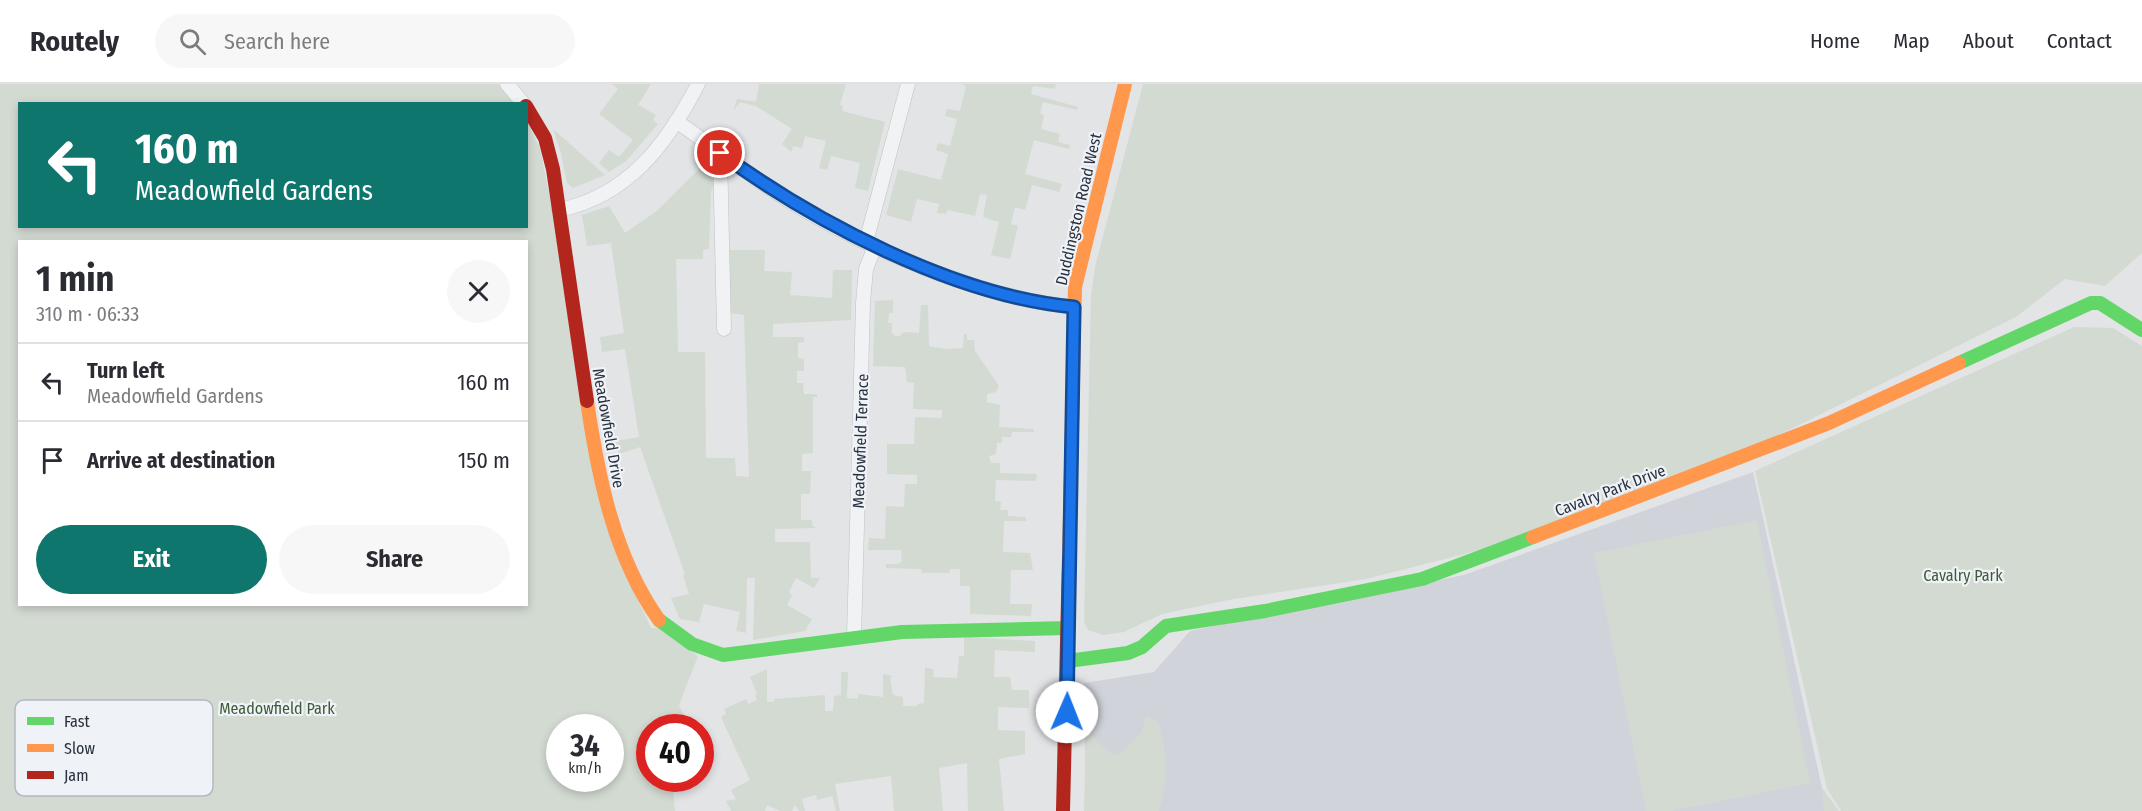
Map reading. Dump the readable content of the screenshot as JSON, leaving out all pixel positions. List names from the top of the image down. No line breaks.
{"streets":{"street":["Duddingston Road West","Meadowfield Drive","Meadowfield Terrace","Cavalry Park Drive"]},"crossings":[["Duddingston Road West","Meadowfield Drive"],["Duddingston Road West","Cavalry Park Drive"],["Meadowfield Drive","Meadowfield Terrace"]],"parks":["Cavalry Park","Meadowfield Park"],"legend":["Fast","Slow","Jam"],"page":{"header":"Routely","search":"Search here","nav":["Home","Map","About","Contact"],"turn":["160 m","Meadowfield Gardens"],"heading":["1 min","310 m · 06:33"],"list":[{"name":"Turn left","note":"Meadowfield Gardens","value":"160 m"},{"name":"Arrive at destination","value":"150 m"}],"buttons":["Exit","Share"],"speed":"34 km/h","limit":"40"}}
